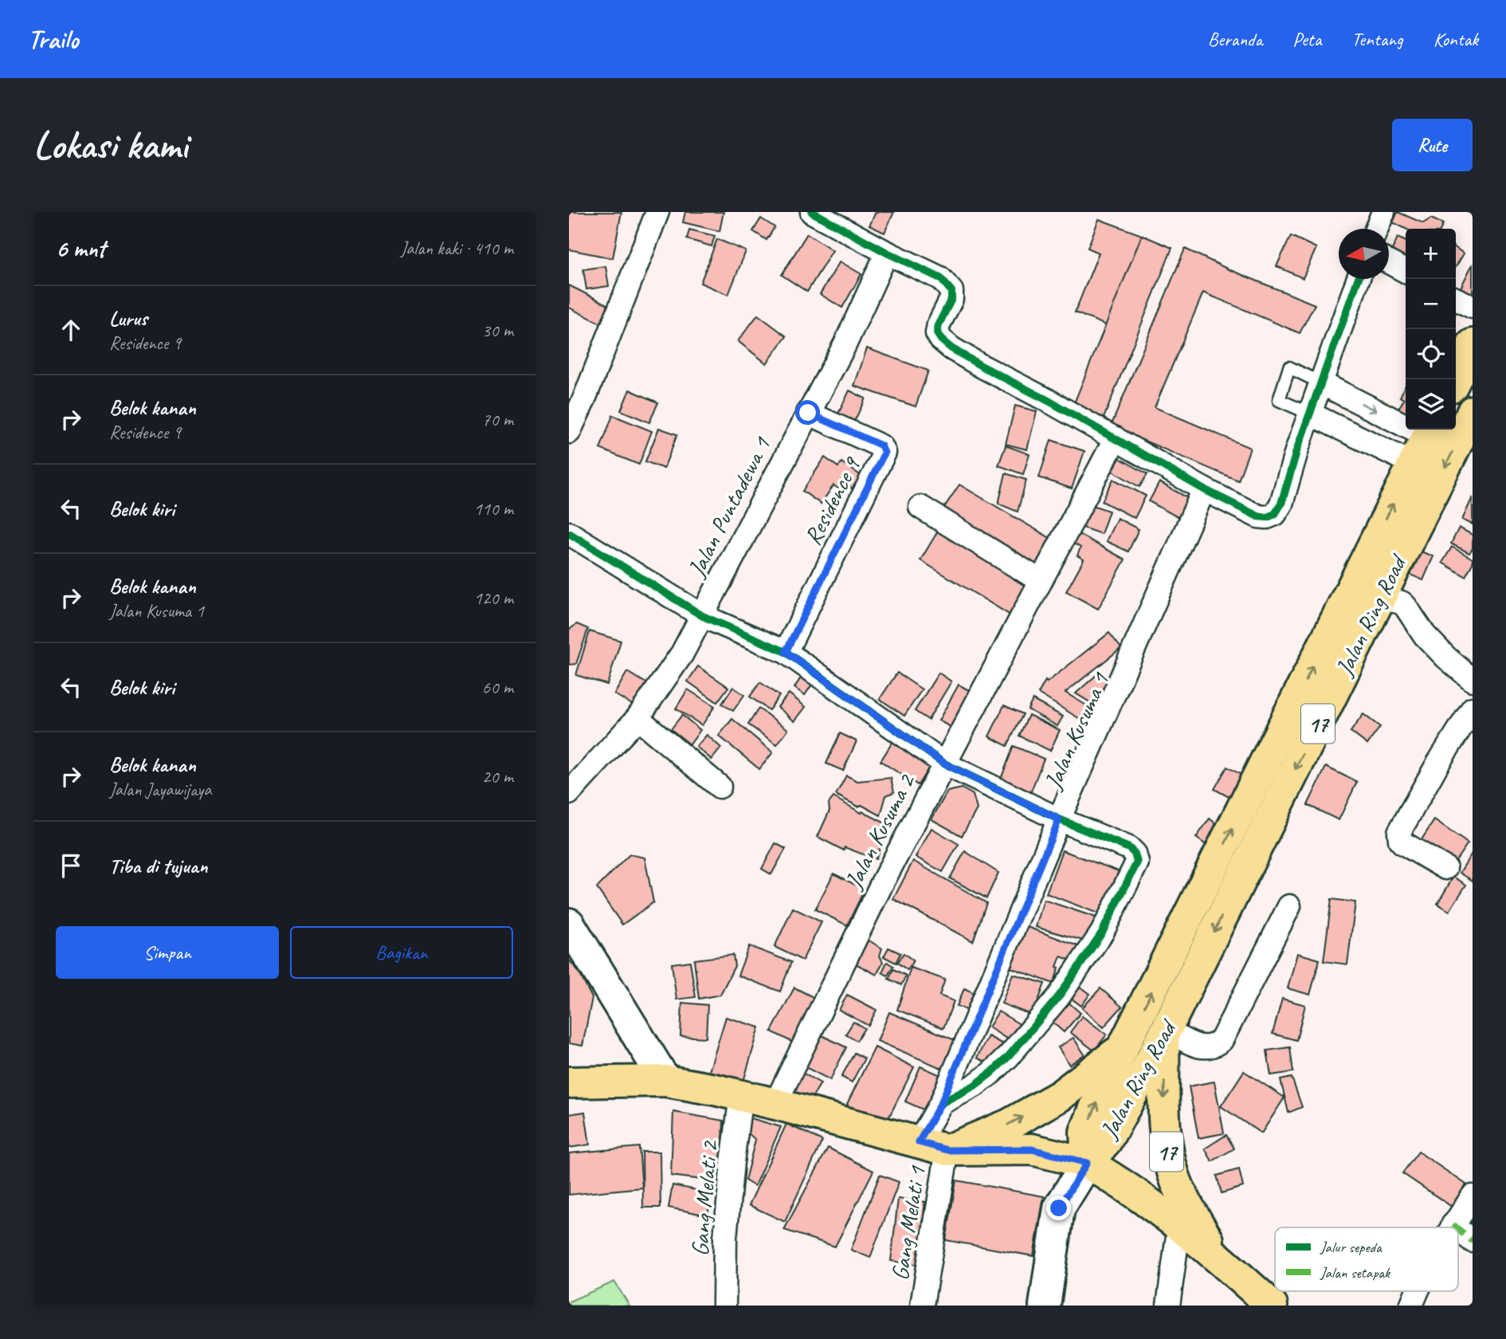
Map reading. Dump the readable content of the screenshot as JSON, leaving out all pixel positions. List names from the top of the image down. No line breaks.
{"streets":{"main road":["Jalan Ring Road","17"],"street":["Residence 9","Jalan Puntadewa 1","Jalan Kusuma 1","Jalan Kusuma 2","Gang Melati 2","Gang Melati 1"]},"crossings":[["Residence 9","Jalan Puntadewa 1"],["Jalan Ring Road","17"],["Jalan Kusuma 1","Gang Melati 1"]],"legend":["Jalur sepeda","Jalan setapak"],"north":"left","page":{"header":"Trailo","nav":["Beranda","Peta","Tentang","Kontak"],"buttons":["Rute",["Simpan","Bagikan"]],"title":"Lokasi kami","heading":["6 mnt","Jalan kaki · 410 m"],"map_buttons":["+","−"],"list":[["Lurus","Residence 9","30 m"],["Belok kanan","Residence 9","70 m"],["Belok kiri","110 m"],["Belok kanan","Jalan Kusuma 1","120 m"],["Belok kiri","60 m"],["Belok kanan","Jalan Jayawijaya","20 m"],"Tiba di tujuan"]}}
